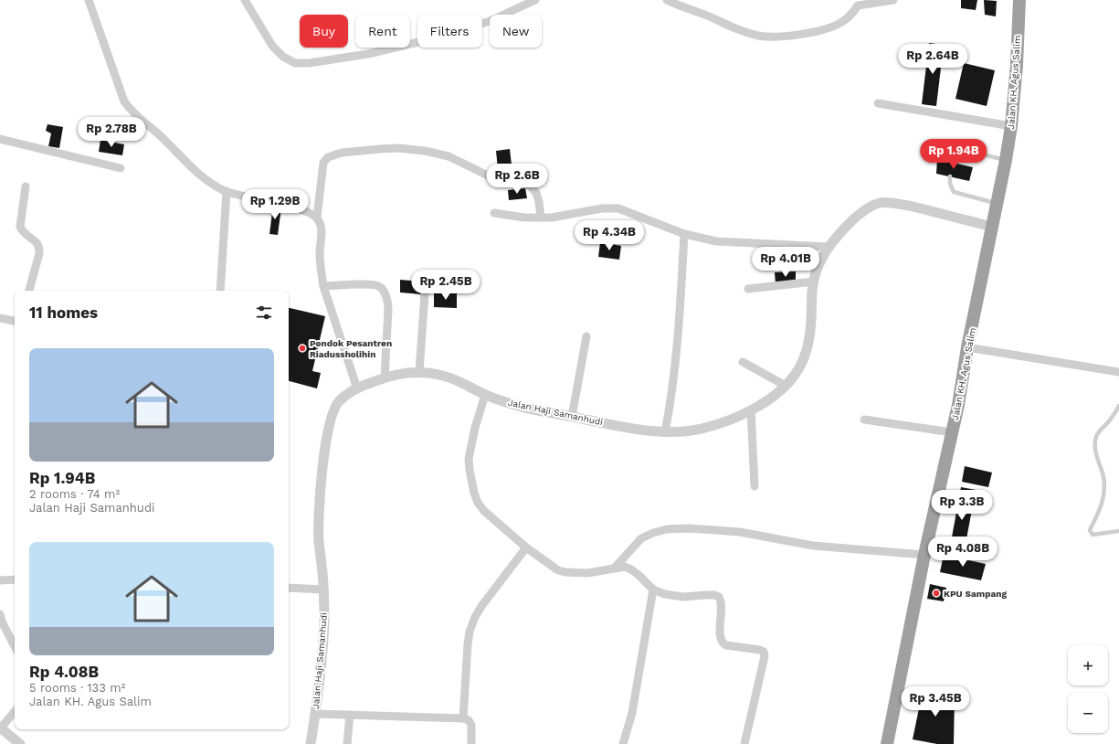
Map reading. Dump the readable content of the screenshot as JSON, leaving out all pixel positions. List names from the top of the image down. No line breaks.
{"streets":{"highway":["Jalan KH. Agus Salim"],"street":["Jalan Haji Samanhudi"]},"crossings":[["Jalan KH. Agus Salim","Jalan Haji Samanhudi"]],"places":["Pondok Pesantren Riadussholihin","KPU Sampang"],"page":{"chip":["Buy","Rent","Filters","New"],"price":["Rp 2.64B","Rp 2.78B","Rp 1.94B","Rp 2.6B","Rp 1.29B","Rp 4.34B","Rp 4.01B","Rp 2.45B","Rp 3.3B","Rp 4.08B","Rp 3.45B"],"heading":"11 homes","list":[{"name":"Rp 1.94B","note":"2 rooms · 74 m² · Jalan Haji Samanhudi"},{"name":"Rp 4.08B","note":"5 rooms · 133 m² · Jalan KH. Agus Salim"}],"map_buttons":["+","−"]}}
